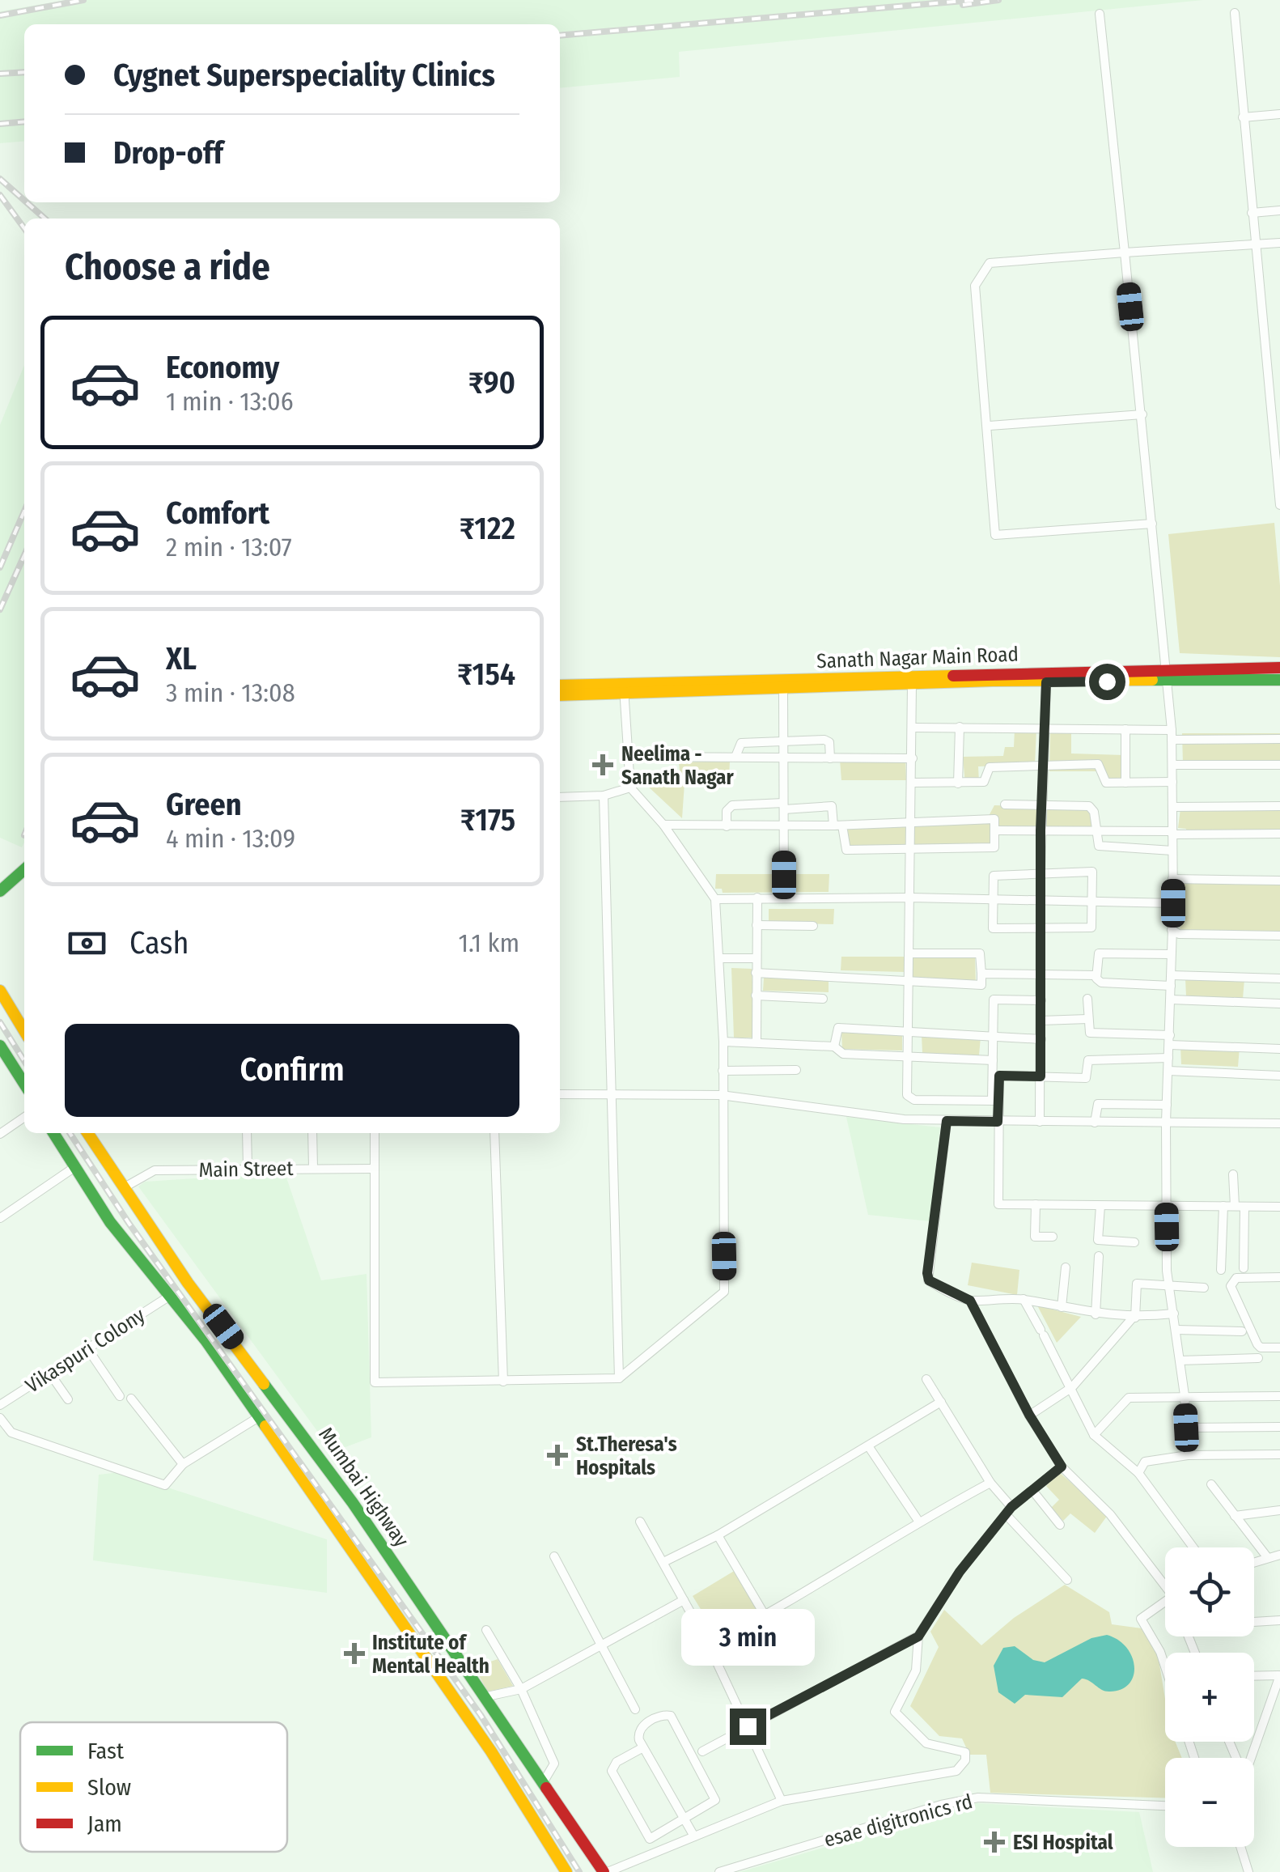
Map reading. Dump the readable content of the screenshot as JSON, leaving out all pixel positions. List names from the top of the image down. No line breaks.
{"streets":{"main road":["Sanath Nagar Main Road","Mumbai Highway"],"street":["Main Street","Vikaspuri Colony","esae digitronics rd"]},"crossings":[["Main Street","Mumbai Highway"]],"places":{"health":["Neelima - Sanath Nagar","St.Theresa's Hospitals","Institute of Mental Health","ESI Hospital"]},"legend":["Fast","Slow","Jam"],"page":{"banner":["Cygnet Superspeciality Clinics","Drop-off"],"heading":"Choose a ride","list":[{"name":"Economy","note":"1 min · 13:06","value":"₹90"},{"name":"Comfort","note":"2 min · 13:07","value":"₹122"},{"name":"XL","note":"3 min · 13:08","value":"₹154"},{"name":"Green","note":"4 min · 13:09","value":"₹175"}],"pay":["Cash","1.1 km"],"buttons":"Confirm","map_buttons":["+","−"],"bubble":"3 min"}}
